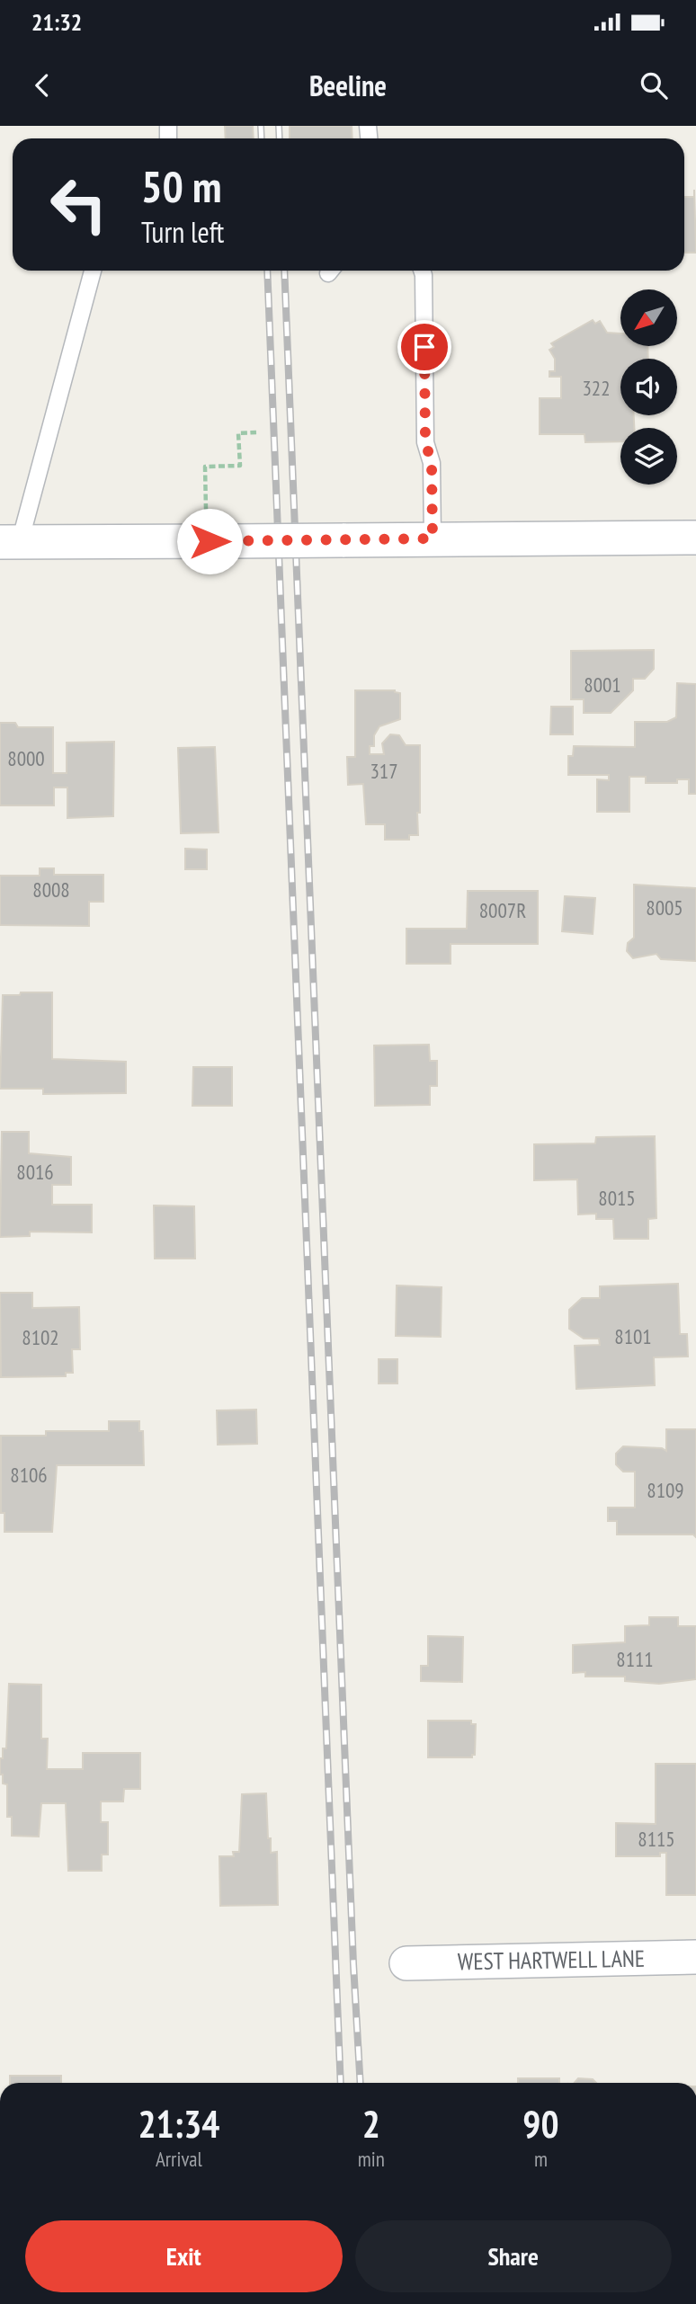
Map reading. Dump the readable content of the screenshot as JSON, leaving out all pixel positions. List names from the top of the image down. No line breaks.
{"streets":{"street":["WEST HARTWELL LANE"]},"house_numbers":["322","8001","8000","317","8008","8005","8007R","8016","8015","8101","8102","8106","8109","8111","8115"],"north":"bottom left","page":{"status":"21:32","header":"Beeline","turn":["50 m","Turn left"],"eta":["21:34","Arrival","2","min","90","m"],"buttons":["Exit","Share"]}}
